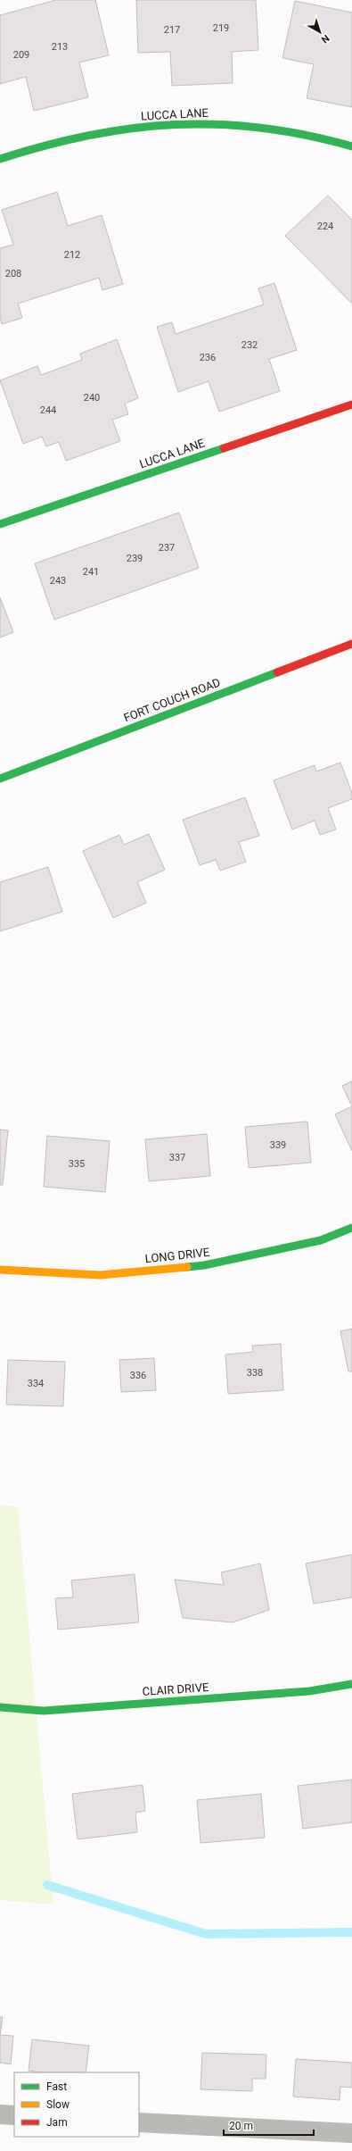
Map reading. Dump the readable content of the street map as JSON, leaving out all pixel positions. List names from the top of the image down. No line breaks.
{"streets":{"street":["LUCCA LANE","FORT COUCH ROAD","LONG DRIVE","CLAIR DRIVE"]},"house_numbers":["219","217","213","209","224","212","208","232","236","240","244","237","239","241","243","339","337","335","338","336","334"],"legend":["Fast","Slow","Jam"],"scale_bar":"20 m","north":"bottom right"}
